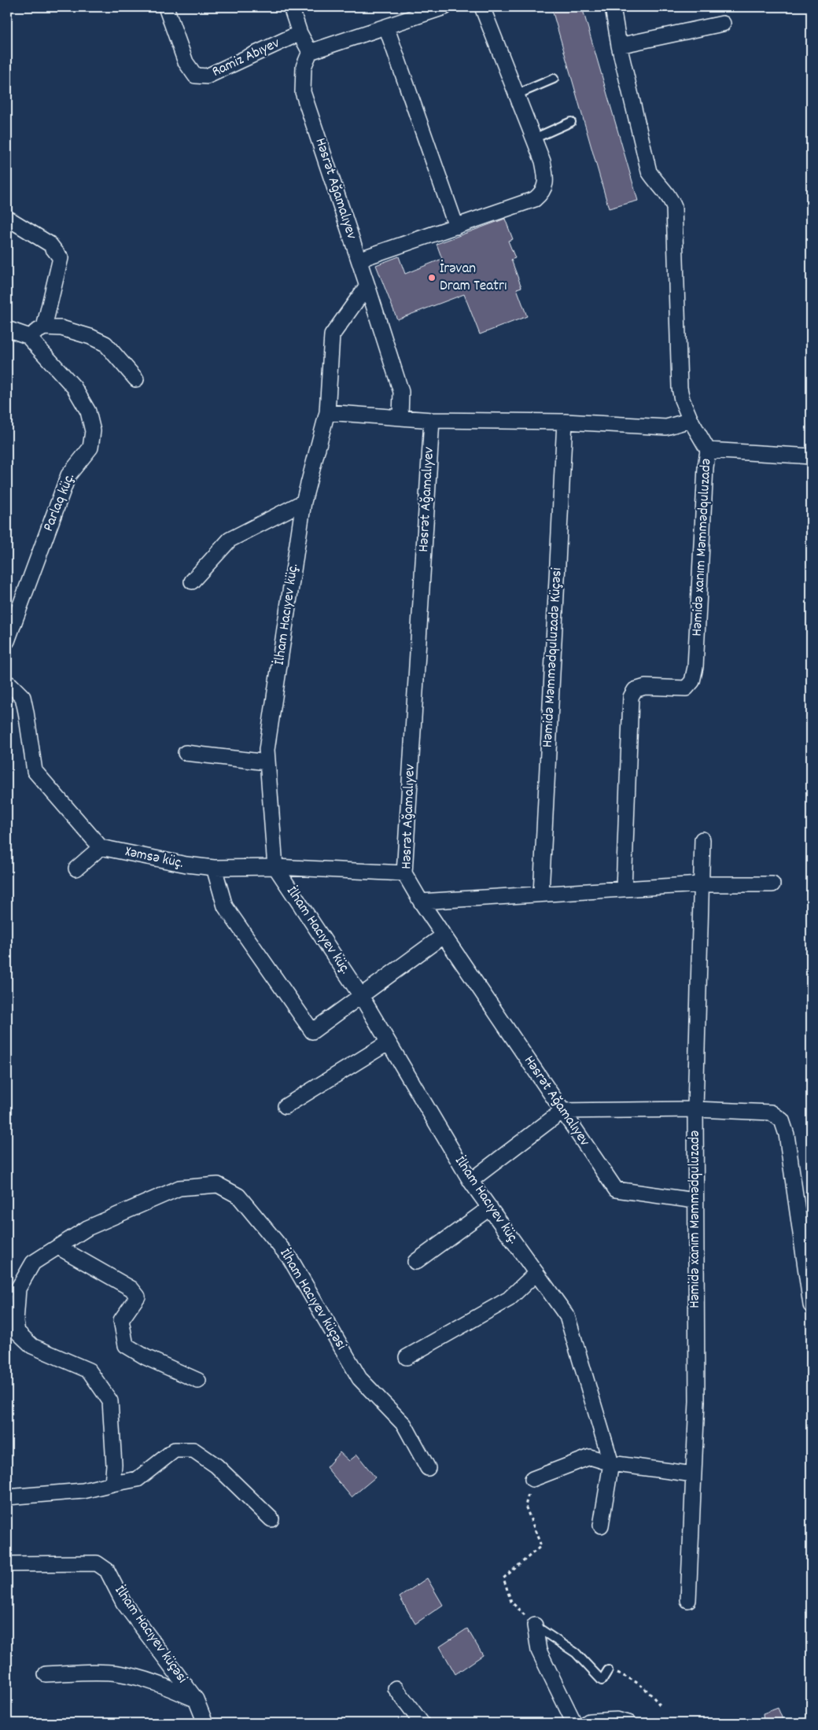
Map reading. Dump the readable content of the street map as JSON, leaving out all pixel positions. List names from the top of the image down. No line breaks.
{"streets":{"street":["Ramiz Abıyev","Həsrət Ağamalıyev","Parlaq küç.","Həmidə xanım Məmmədquluzadə","İlham Hacıyev küç.","Həmidə Məmmədquluzadə Küçəsi","Xəmsə küç.","İlham Hacıyev küçəsi"]},"crossings":[["Həsrət Ağamalıyev","Həmidə xanım Məmmədquluzadə"],["Həsrət Ağamalıyev","İlham Hacıyev küç."],["Həsrət Ağamalıyev","Xəmsə küç."],["İlham Hacıyev küç.","Xəmsə küç."]],"places":["İrəvan Dram Teatrı"]}
